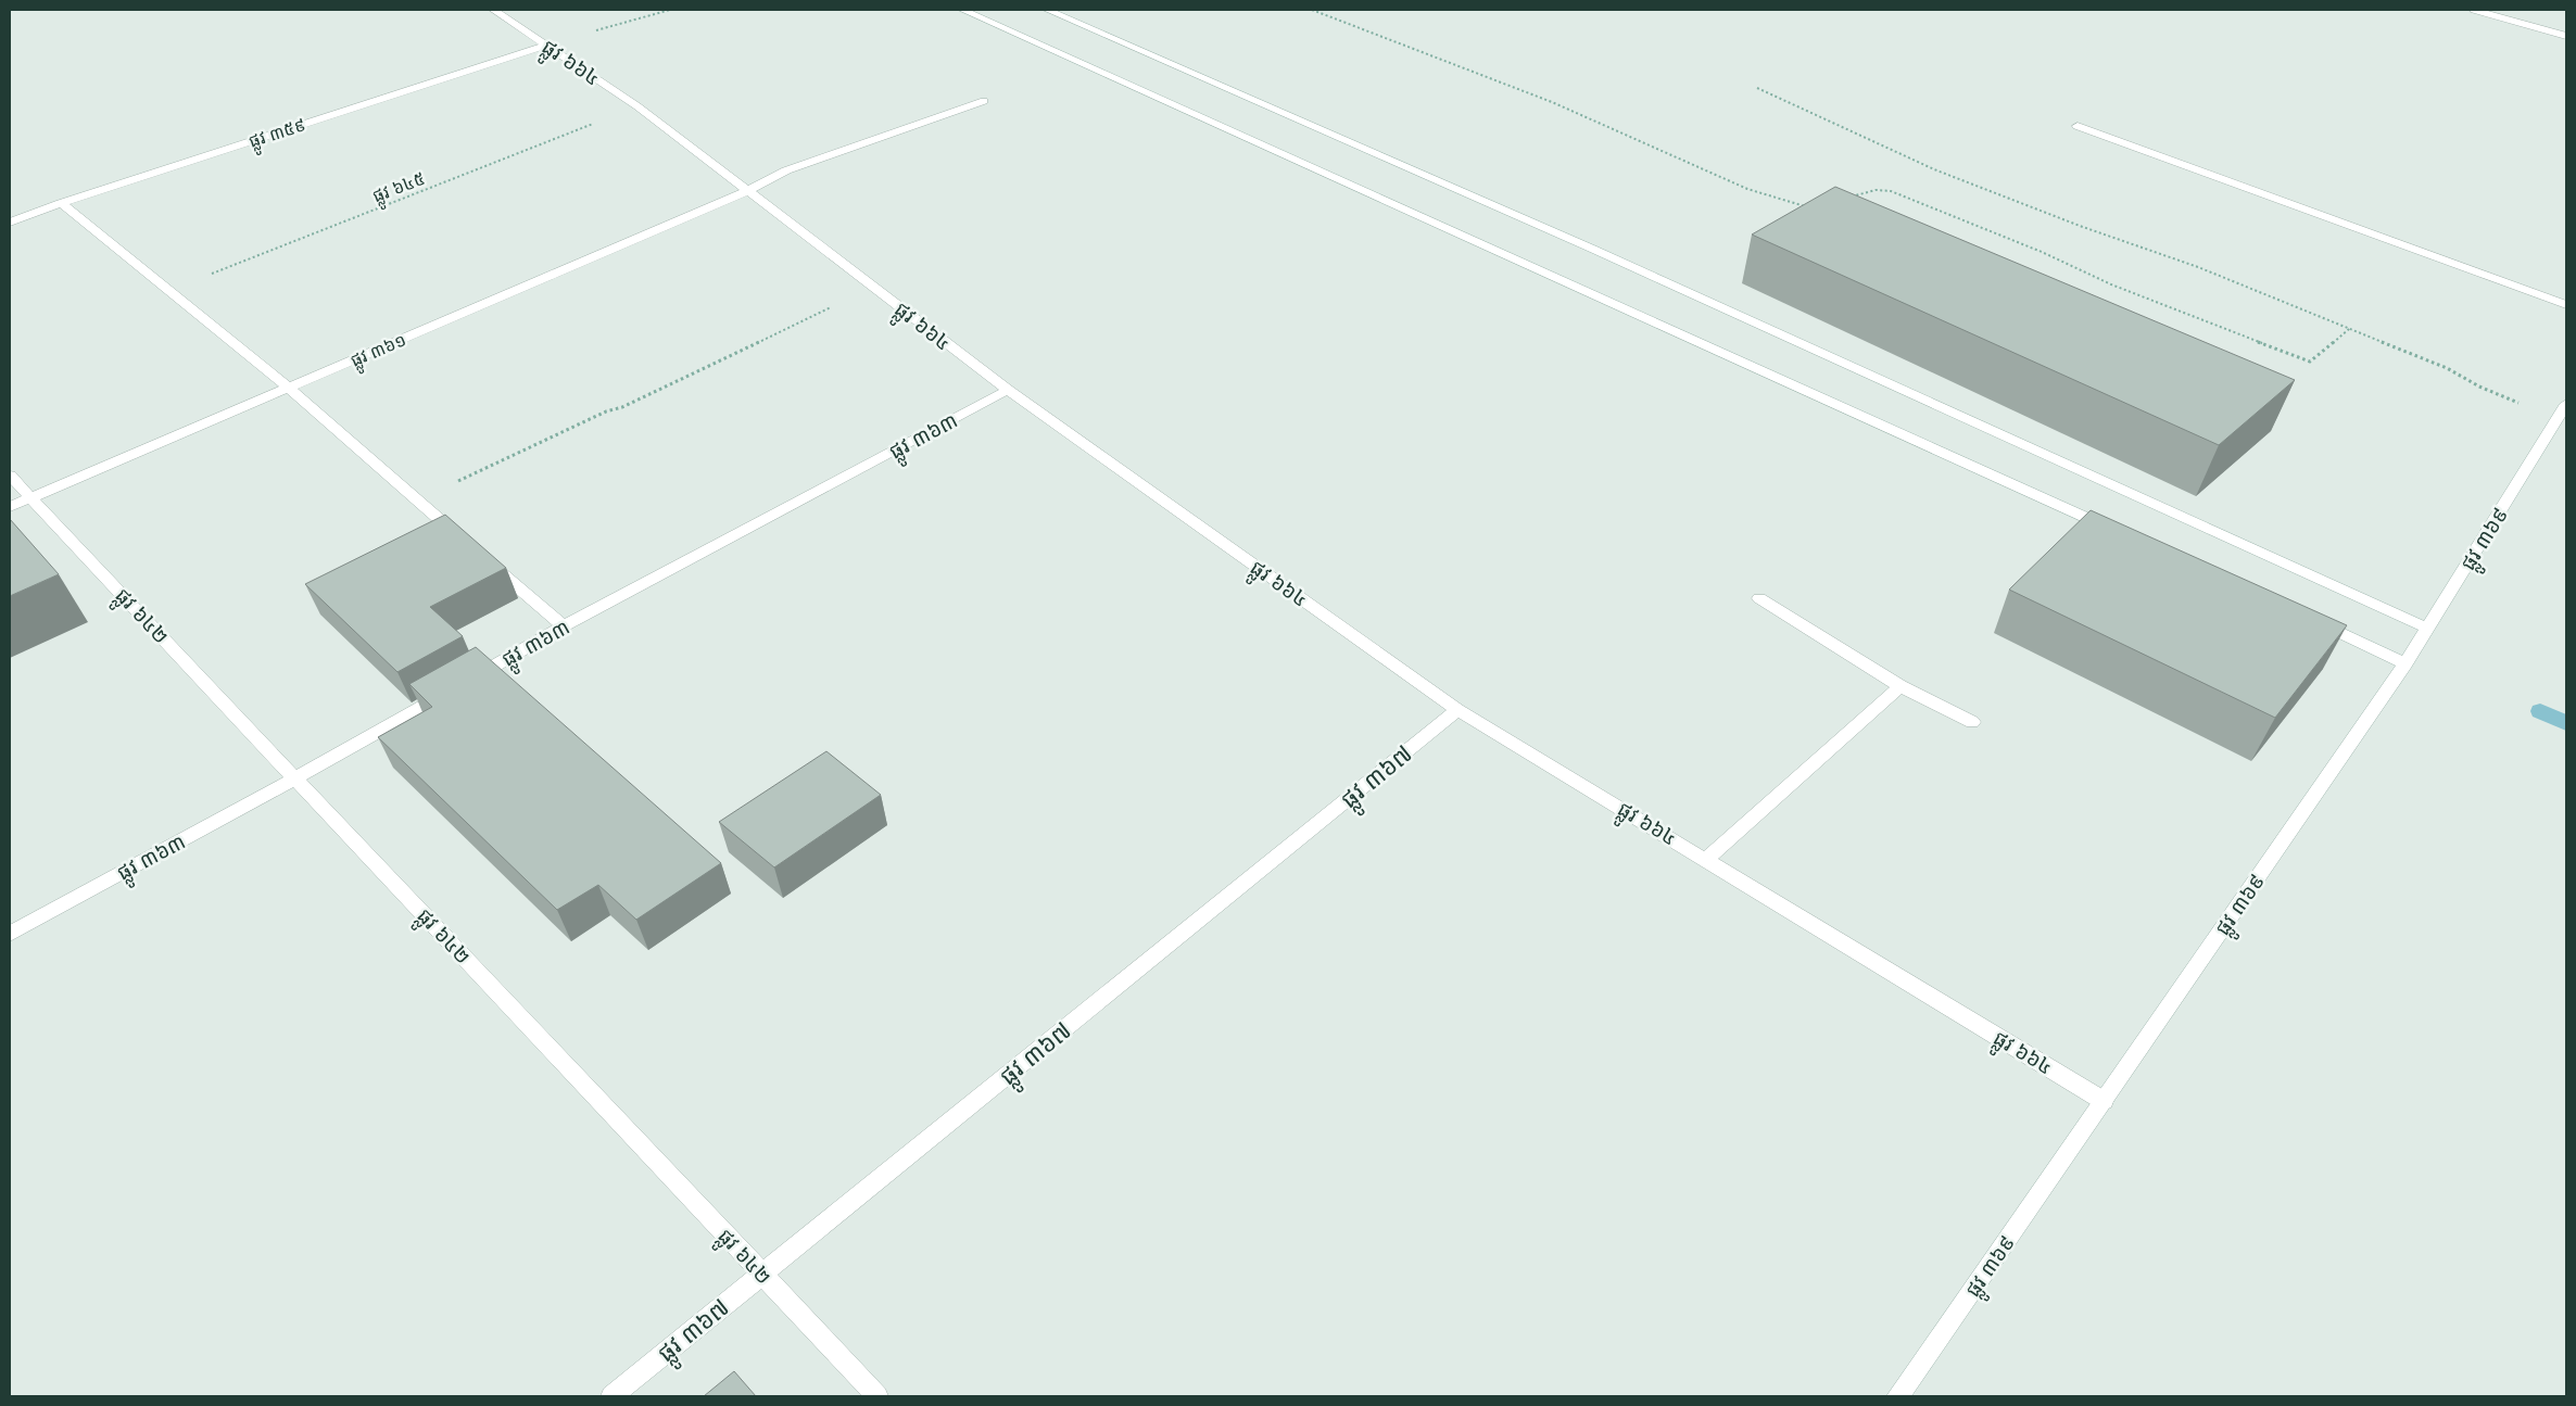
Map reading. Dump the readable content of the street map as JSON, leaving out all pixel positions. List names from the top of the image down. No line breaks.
{"streets":{"street":["ផ្លូវ ៦៦៤","ផ្លូវ ៣៥៩","ផ្លូវ ៣៦១","ផ្លូវ ៣៦៣","ផ្លូវ ៣៦៩","ផ្លូវ ៦៤២","ផ្លូវ ៣៦៧"],"path":["ផ្លូវ ៦៤៥"]},"crossings":[["ផ្លូវ ៦៦៤","ផ្លូវ ៣៥៩"],["ផ្លូវ ៦៦៤","ផ្លូវ ៦៤៥"],["ផ្លូវ ៦៦៤","ផ្លូវ ៣៦១"],["ផ្លូវ ៦៦៤","ផ្លូវ ៣៦៣"],["ផ្លូវ ៦៦៤","ផ្លូវ ៣៦៩"],["ផ្លូវ ៦៦៤","ផ្លូវ ៣៦៧"],["ផ្លូវ ៣៦១","ផ្លូវ ៦៤២"],["ផ្លូវ ៣៦៣","ផ្លូវ ៦៤២"],["ផ្លូវ ៦៤២","ផ្លូវ ៣៦៧"]]}
